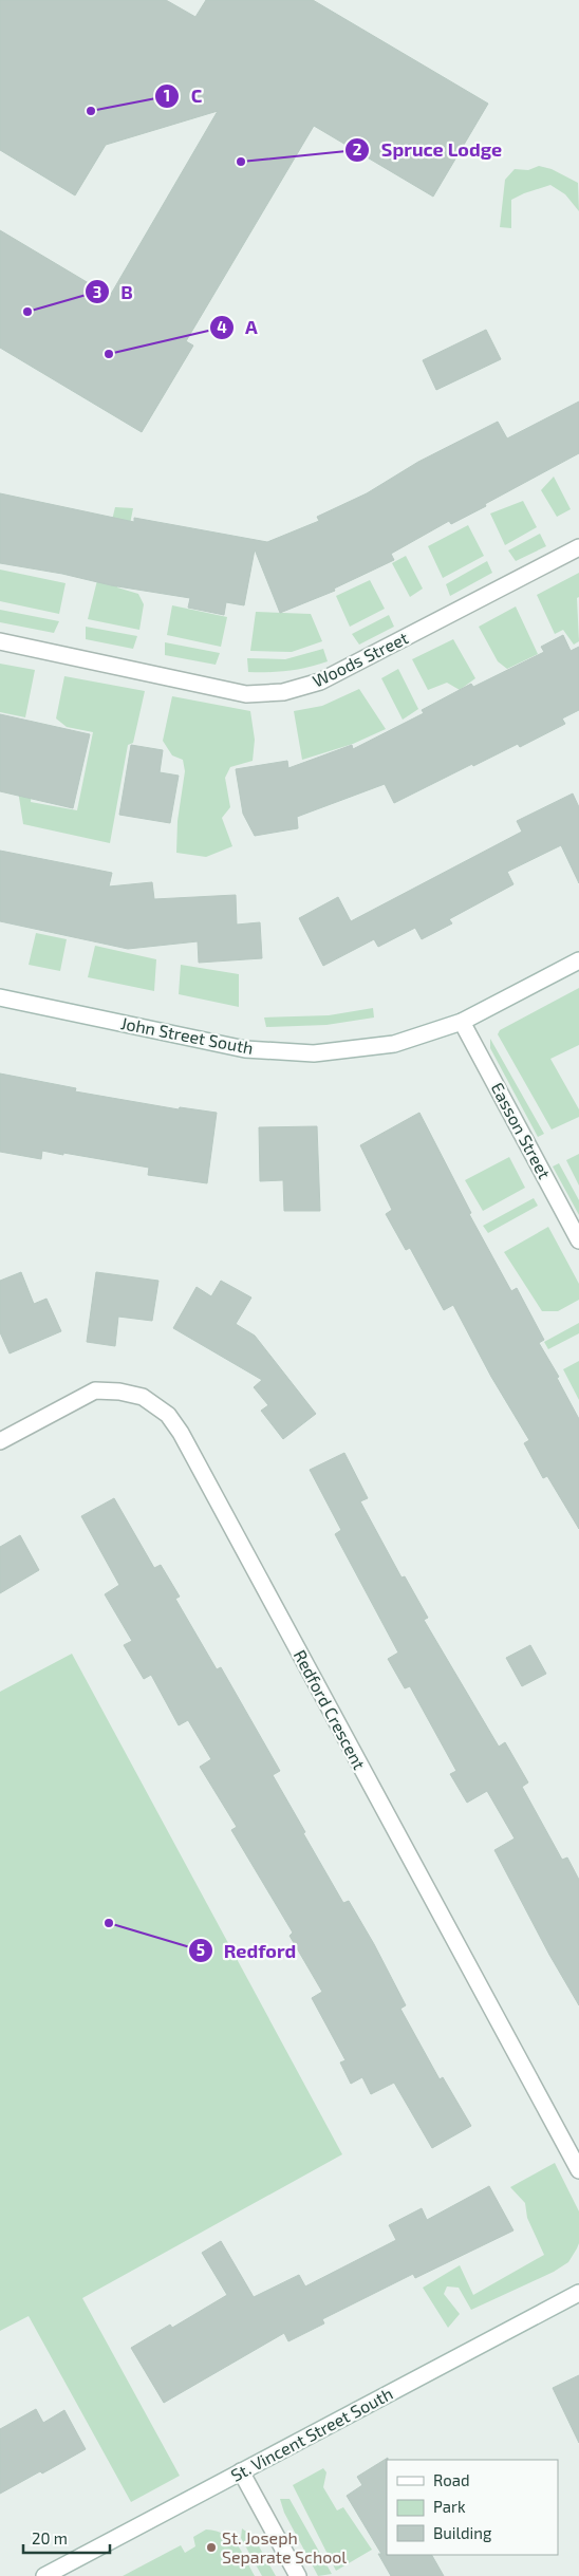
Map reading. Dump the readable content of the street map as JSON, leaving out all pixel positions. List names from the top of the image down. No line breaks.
{"streets":{"street":["Woods Street","John Street South","Easson Street","Redford Crescent","St. Vincent Street South"]},"crossings":[["John Street South","Easson Street"]],"places":["C","Spruce Lodge","B","A","Redford","St. Joseph Separate School"],"legend":["Road","Park","Building"],"scale_bar":"20 m"}
